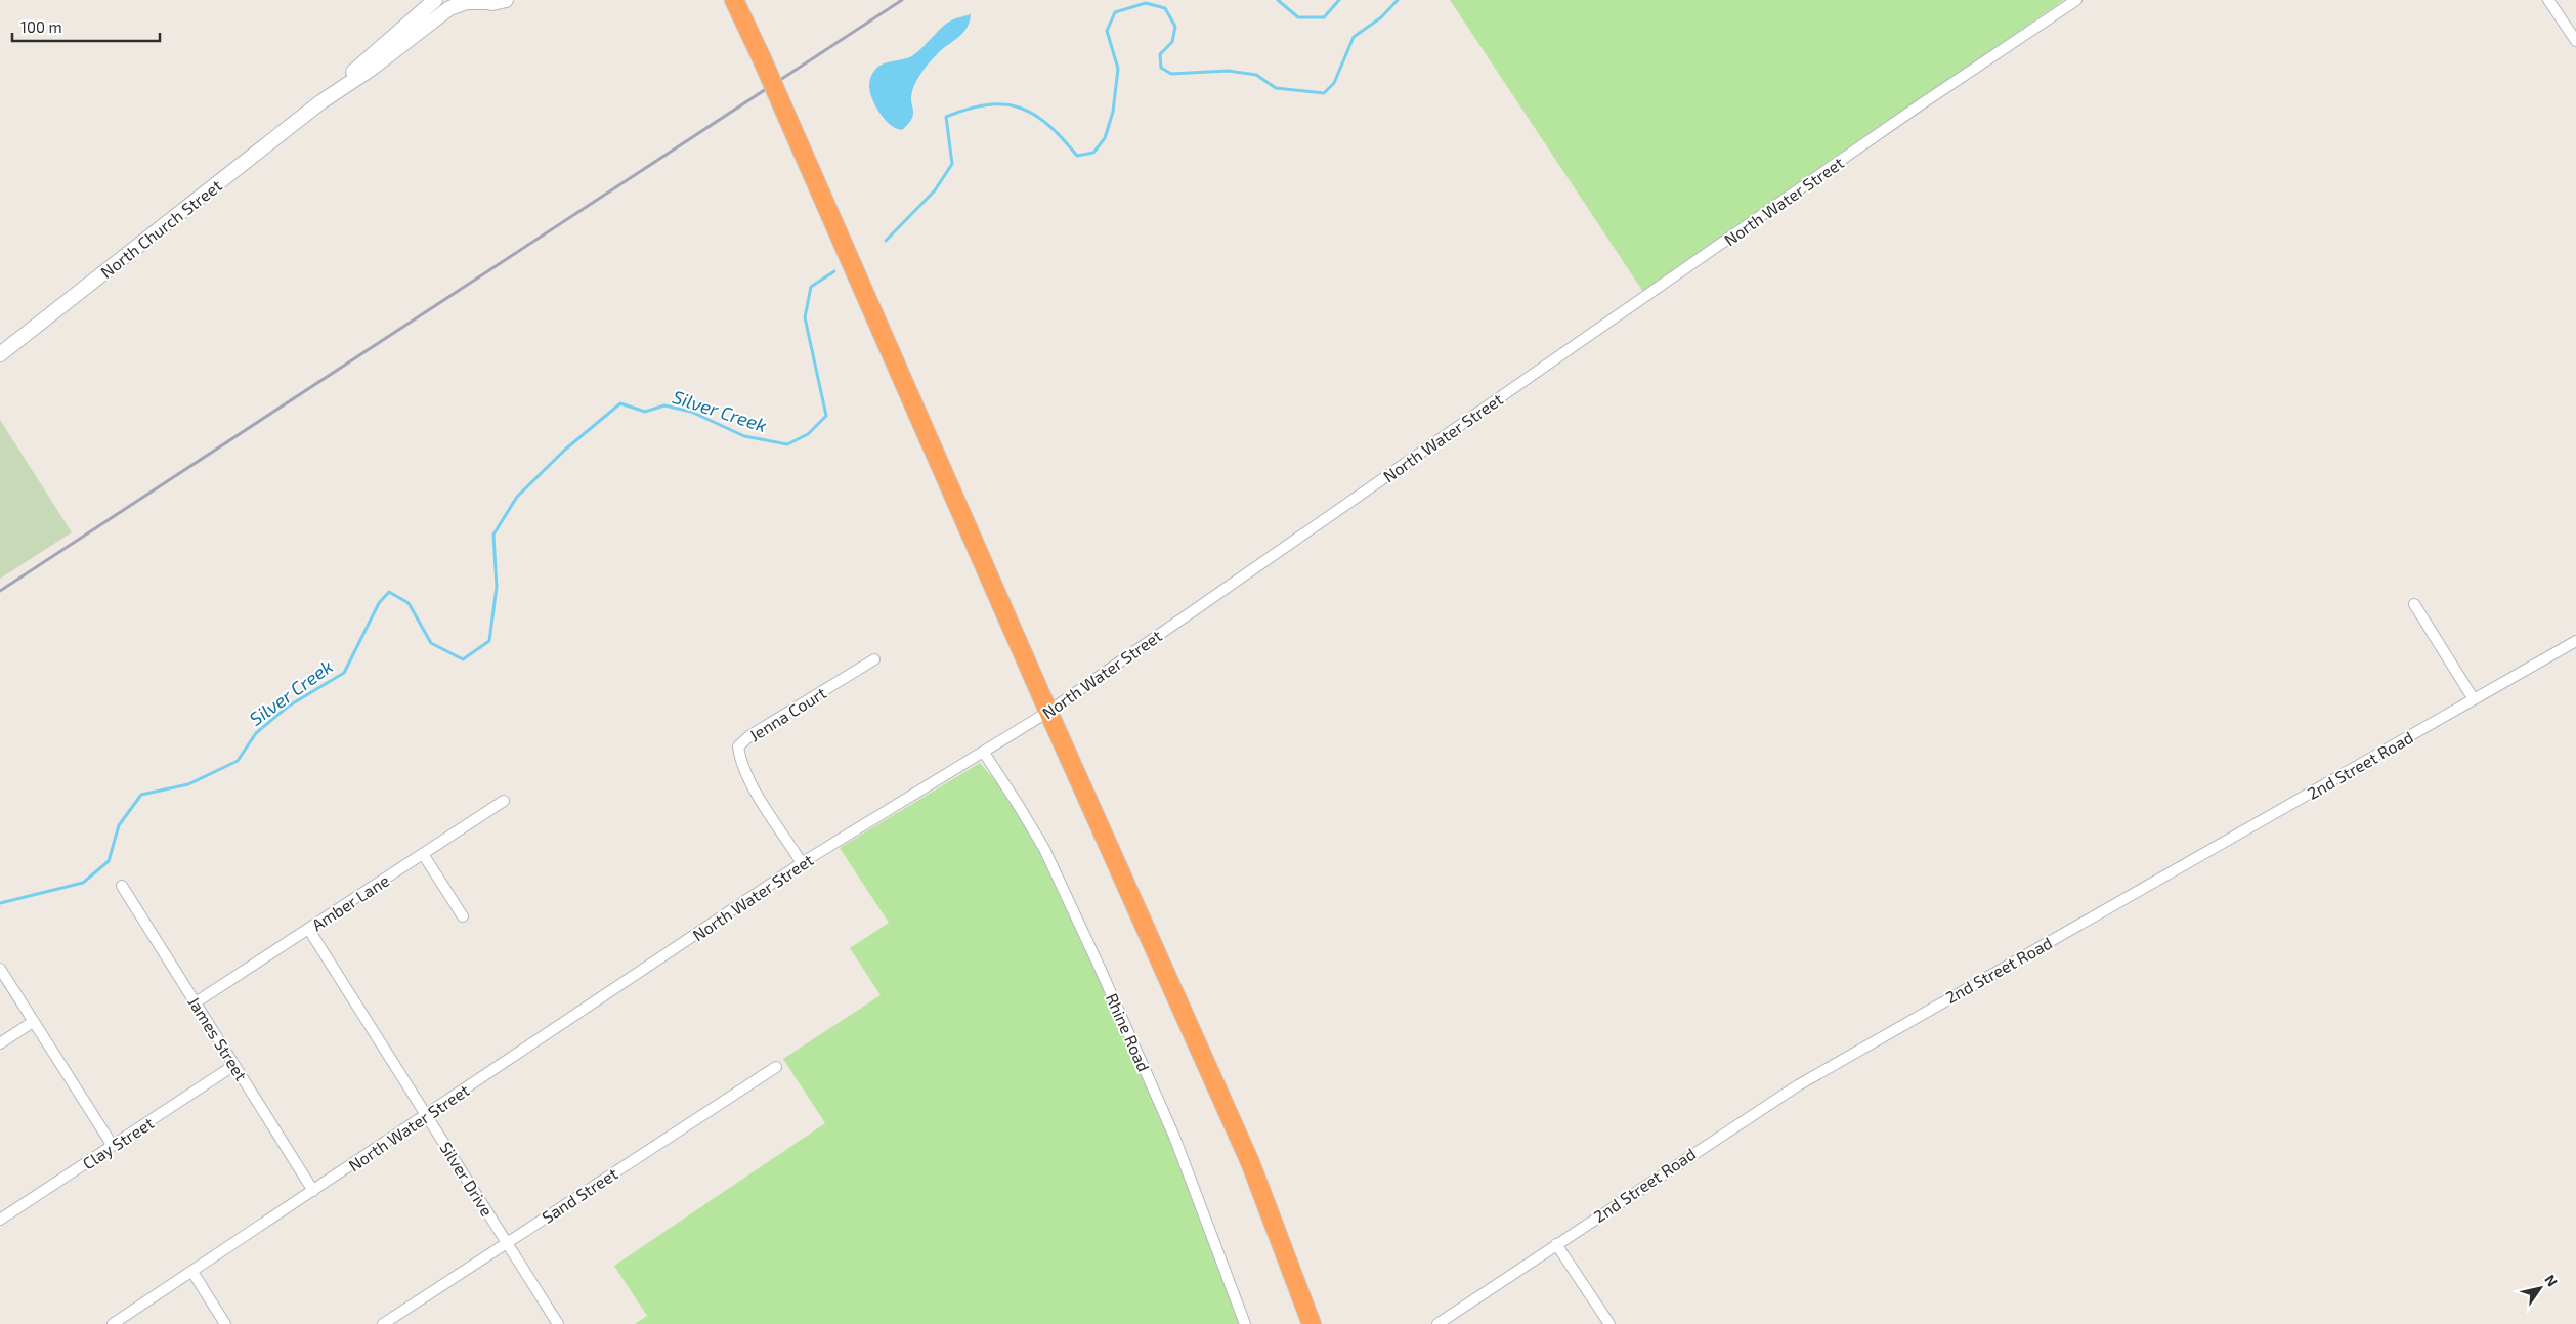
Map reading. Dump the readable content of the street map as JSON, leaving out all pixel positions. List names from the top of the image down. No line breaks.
{"streets":{"main road":["North Church Street"],"street":["North Water Street","Jenna Court","2nd Street Road","Amber Lane","Rhine Road","James Street","Clay Street","Silver Drive","Sand Street"]},"crossings":[["North Water Street","Jenna Court"],["North Water Street","Rhine Road"],["North Water Street","James Street"],["North Water Street","Silver Drive"],["Amber Lane","James Street"],["Amber Lane","Silver Drive"],["James Street","Clay Street"],["Silver Drive","Sand Street"]],"water":["Silver Creek"],"scale_bar":"100 m","north":"top right"}
